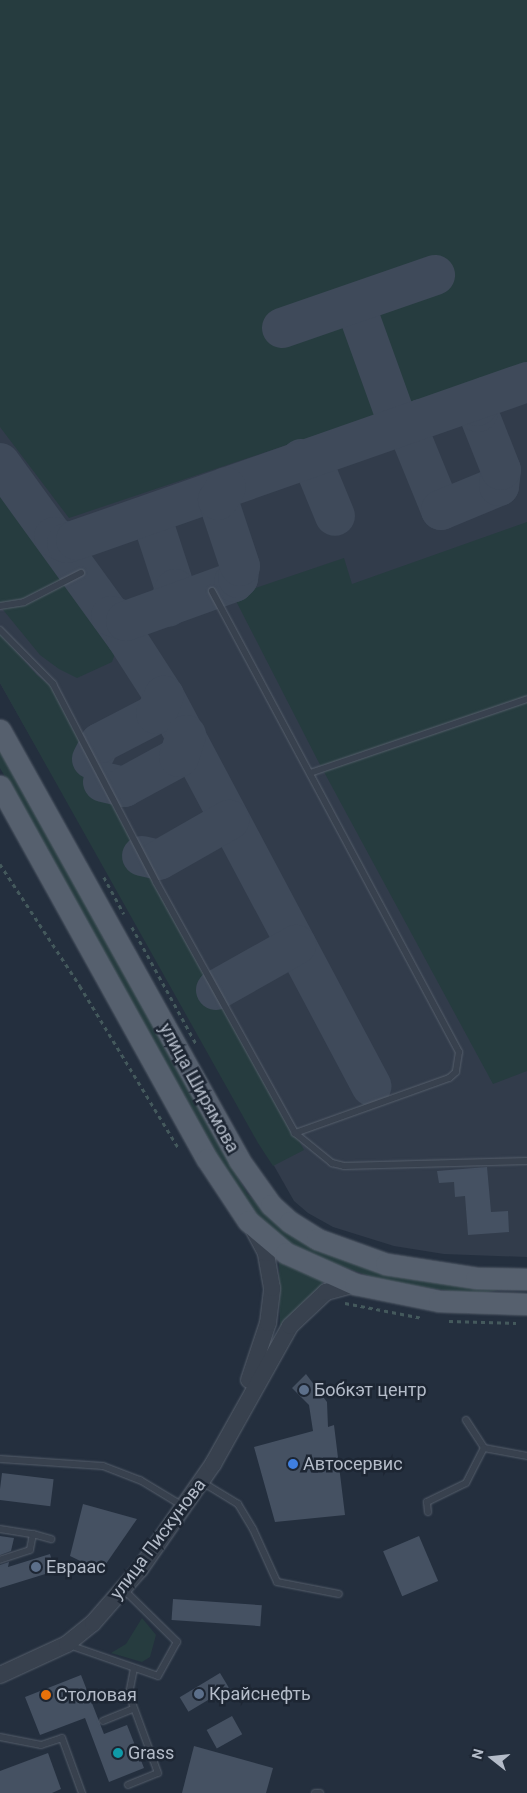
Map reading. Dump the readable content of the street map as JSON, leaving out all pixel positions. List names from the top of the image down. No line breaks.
{"streets":{"main road":["улица Ширямова"],"street":["улица Пискунова"]},"crossings":[["улица Ширямова","улица Пискунова"]],"places":["Бобкэт центр","Автосервис","Евраас","Крайснефть","Столовая","Grass"],"north":"left"}
